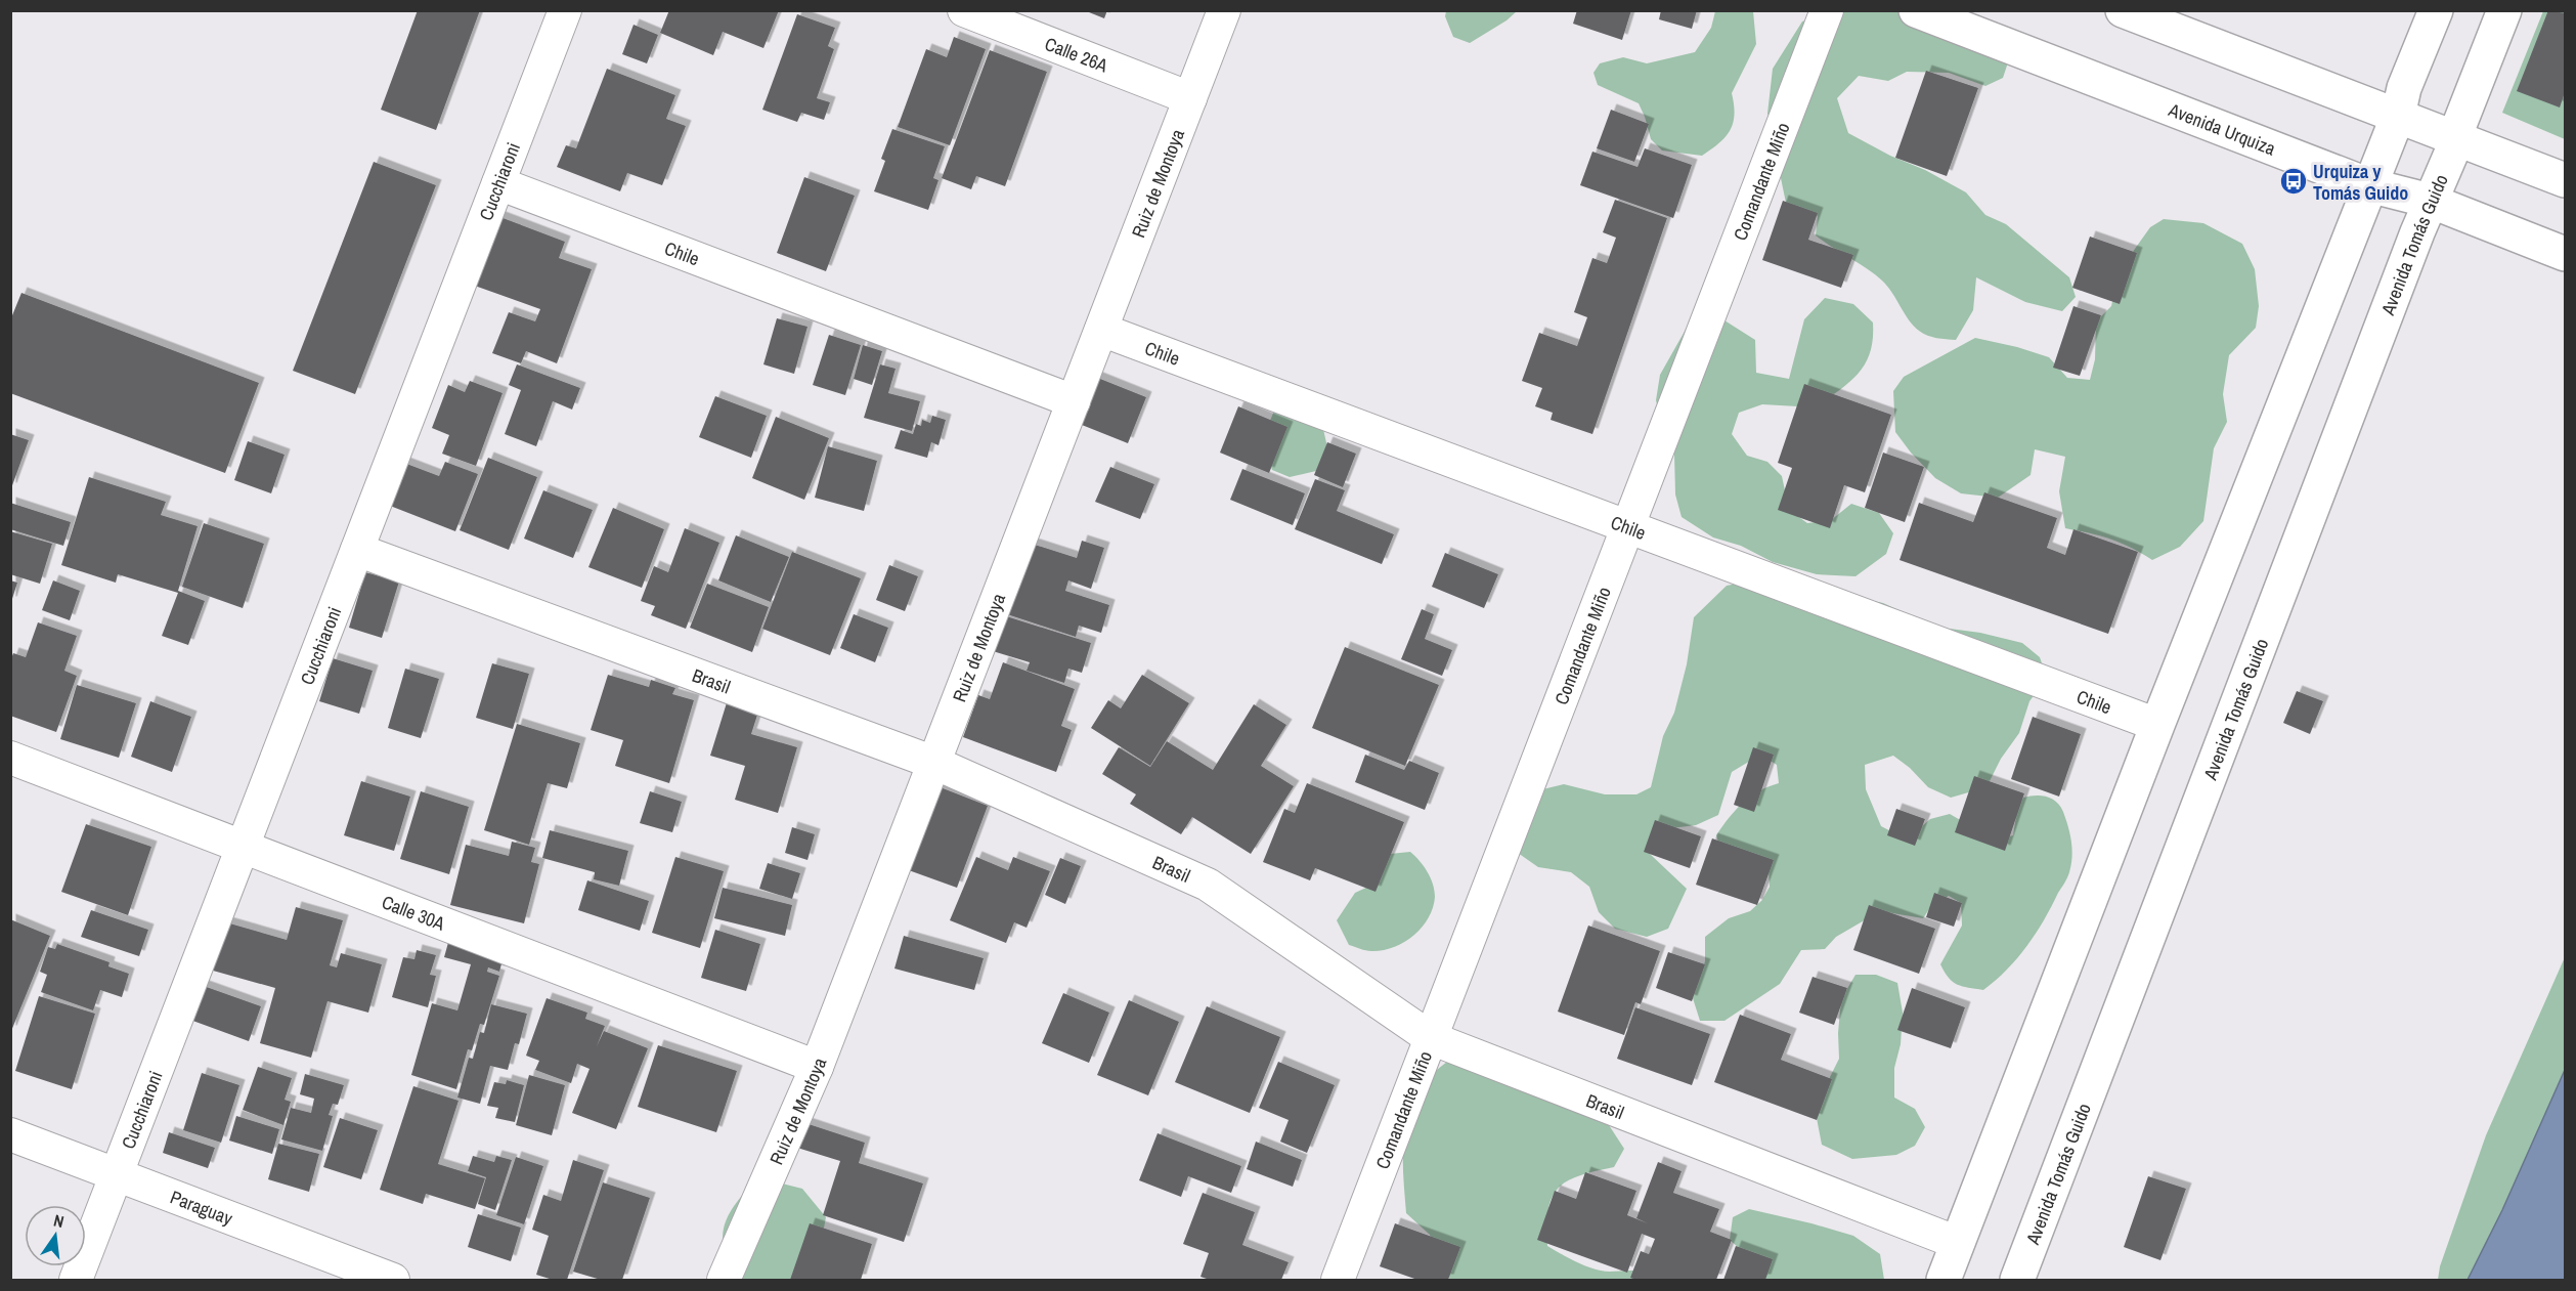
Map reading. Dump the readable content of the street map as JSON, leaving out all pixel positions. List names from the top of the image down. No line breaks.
{"streets":{"main road":["Avenida Urquiza","Avenida Tomás Guido"],"street":["Calle 26A","Cucchiaroni","Comandante Miño","Ruiz de Montoya","Chile","Brasil","Calle 30A","Paraguay"]},"crossings":[["Calle 26A","Ruiz de Montoya"],["Avenida Urquiza","Avenida Tomás Guido"],["Cucchiaroni","Chile"],["Cucchiaroni","Brasil"],["Cucchiaroni","Calle 30A"],["Cucchiaroni","Paraguay"],["Comandante Miño","Chile"],["Comandante Miño","Brasil"],["Ruiz de Montoya","Chile"],["Ruiz de Montoya","Brasil"],["Ruiz de Montoya","Calle 30A"]],"places":{"bus stop":["Urquiza y Tomás Guido"]},"north":"top"}
